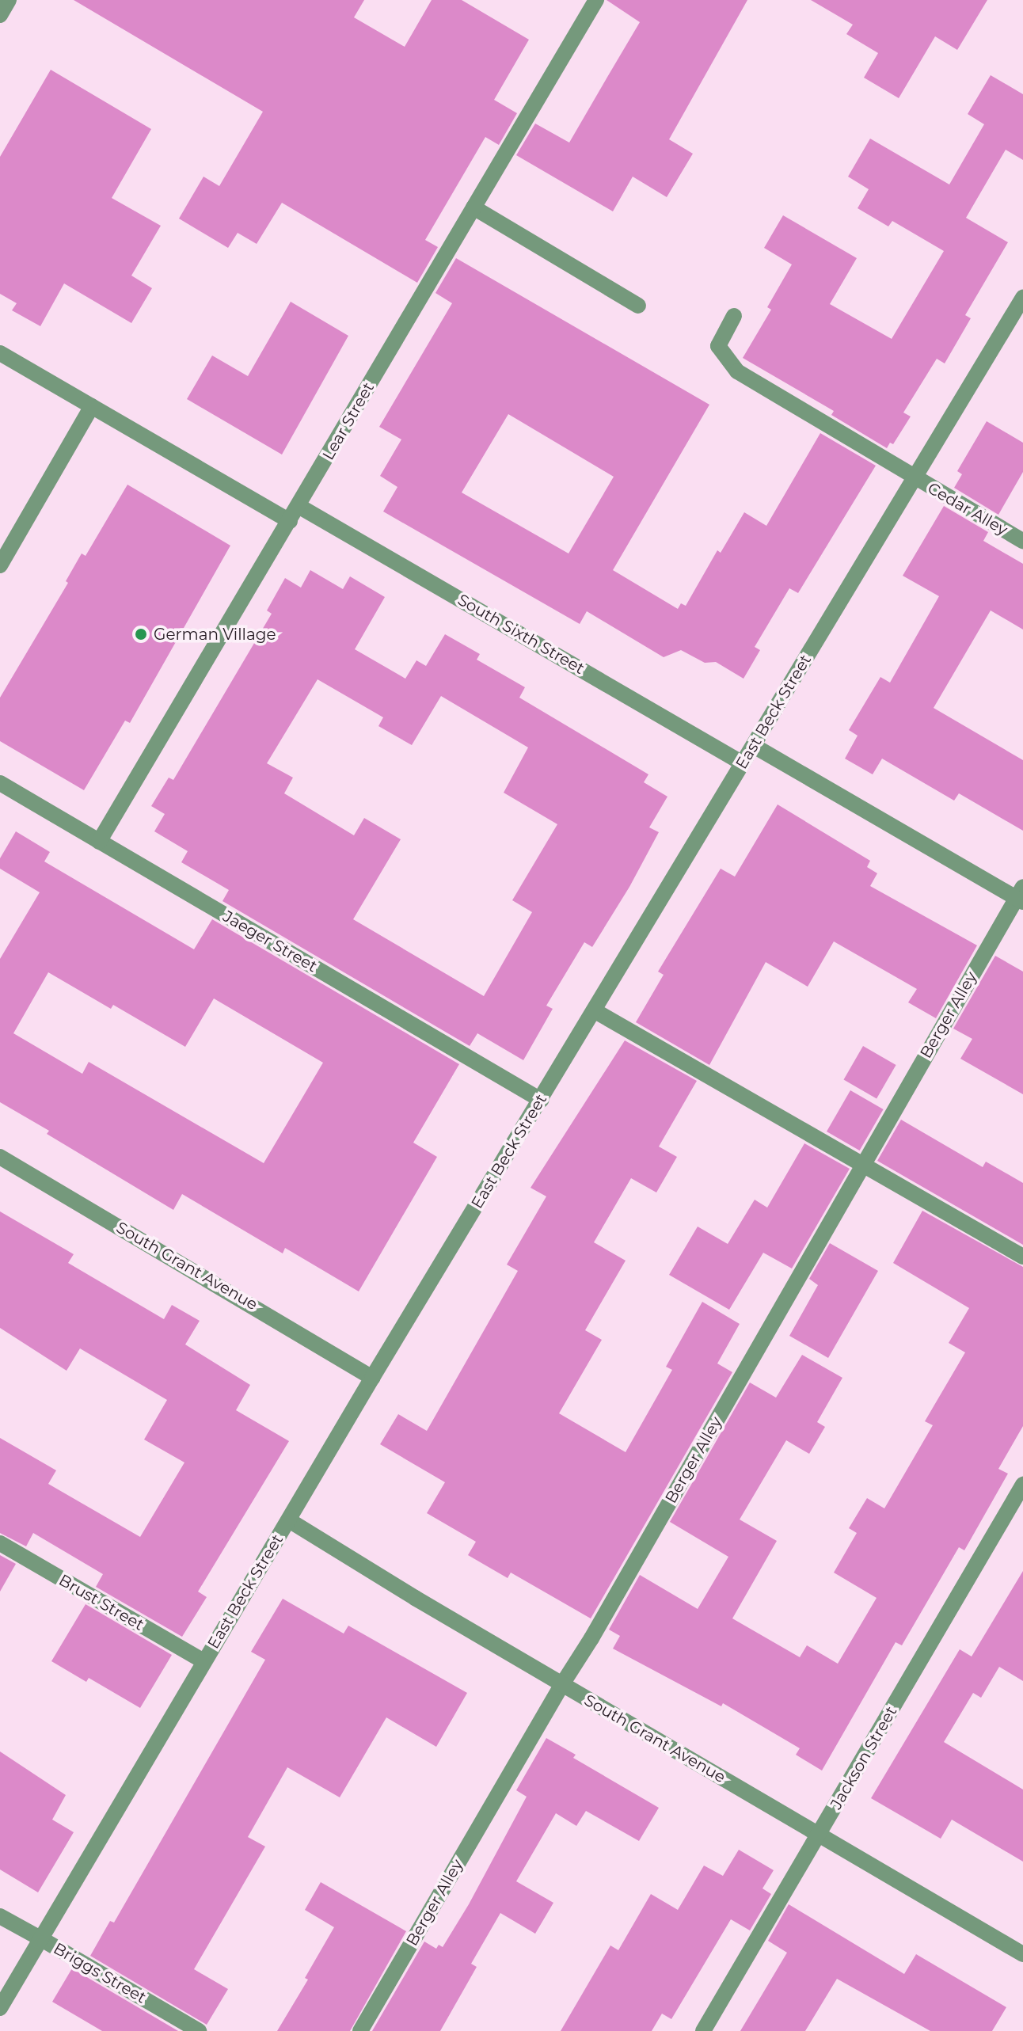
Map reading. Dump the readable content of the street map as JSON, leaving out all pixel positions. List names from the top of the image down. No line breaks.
{"streets":{"street":["Lear Street","Cedar Alley","South Sixth Street","East Beck Street","Jaeger Street","Berger Alley","South Grant Avenue","Brust Street","Jackson Street","Briggs Street"]},"crossings":[["Lear Street","South Sixth Street"],["Lear Street","Jaeger Street"],["Cedar Alley","East Beck Street"],["South Sixth Street","East Beck Street"],["East Beck Street","Jaeger Street"],["East Beck Street","South Grant Avenue"],["East Beck Street","Brust Street"],["East Beck Street","Briggs Street"],["Berger Alley","South Grant Avenue"],["South Grant Avenue","Jackson Street"]],"places":["German Village"]}
